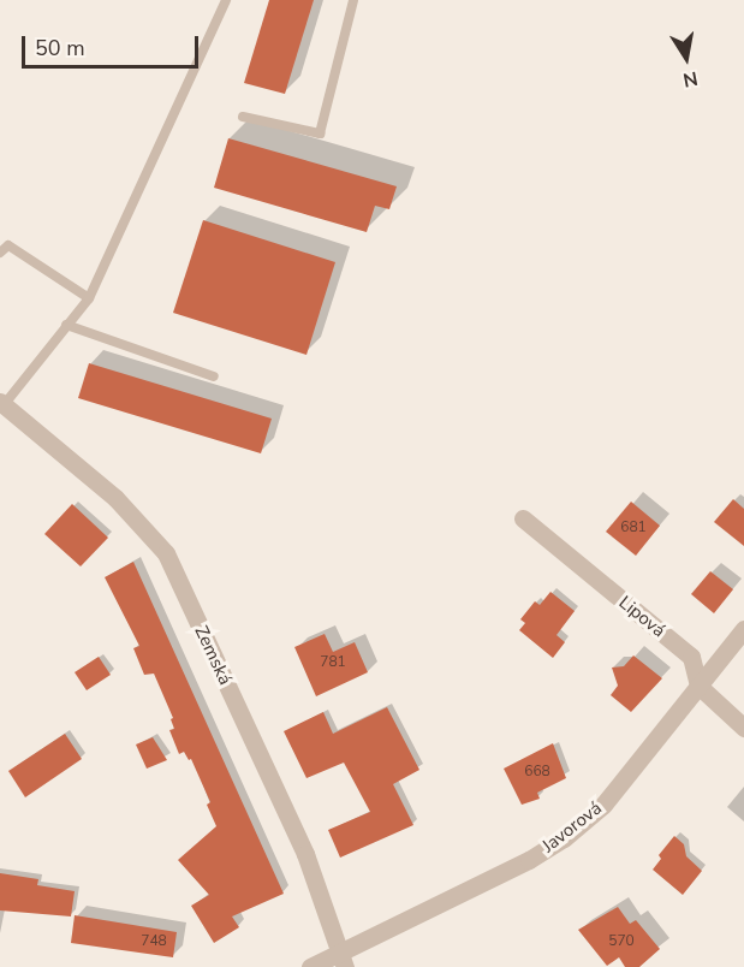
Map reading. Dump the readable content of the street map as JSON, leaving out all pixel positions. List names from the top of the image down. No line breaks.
{"streets":{"street":["Lipová","Zemská","Javorová"]},"crossings":[["Lipová","Javorová"],["Zemská","Javorová"]],"house_numbers":["681","781","668","748","570"],"scale_bar":"50 m","north":"bottom"}
